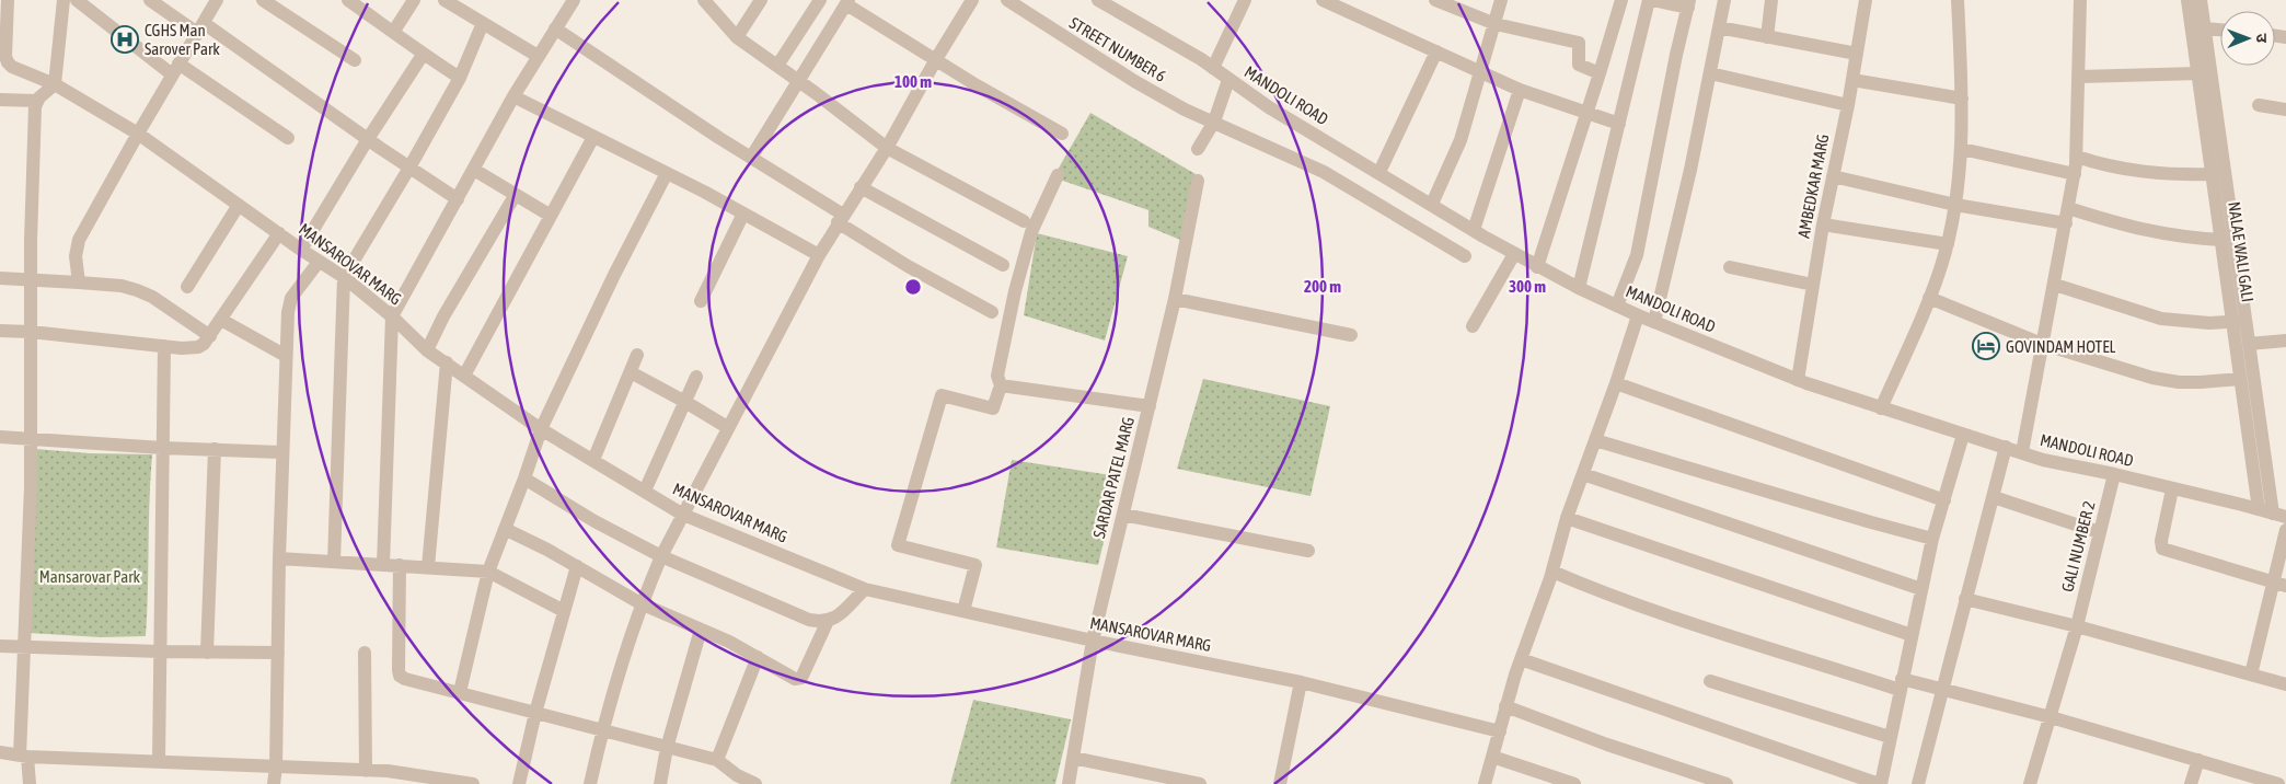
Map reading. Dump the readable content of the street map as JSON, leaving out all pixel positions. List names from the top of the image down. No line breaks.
{"streets":{"street":["STREET NUMBER 6","MANDOLI ROAD","AMBEDKAR MARG","NALAE WALI GALI","MANSAROVAR MARG","SARDAR PATEL MARG","GALI NUMBER 2"]},"crossings":[["MANDOLI ROAD","AMBEDKAR MARG"],["MANDOLI ROAD","NALAE WALI GALI"],["MANDOLI ROAD","GALI NUMBER 2"],["MANSAROVAR MARG","SARDAR PATEL MARG"]],"parks":["Mansarovar Park"],"places":{"hospital":["CGHS Man Sarover Park"],"hotel":["GOVINDAM HOTEL"]},"north":"right","rings":["100 m","200 m","300 m"]}
